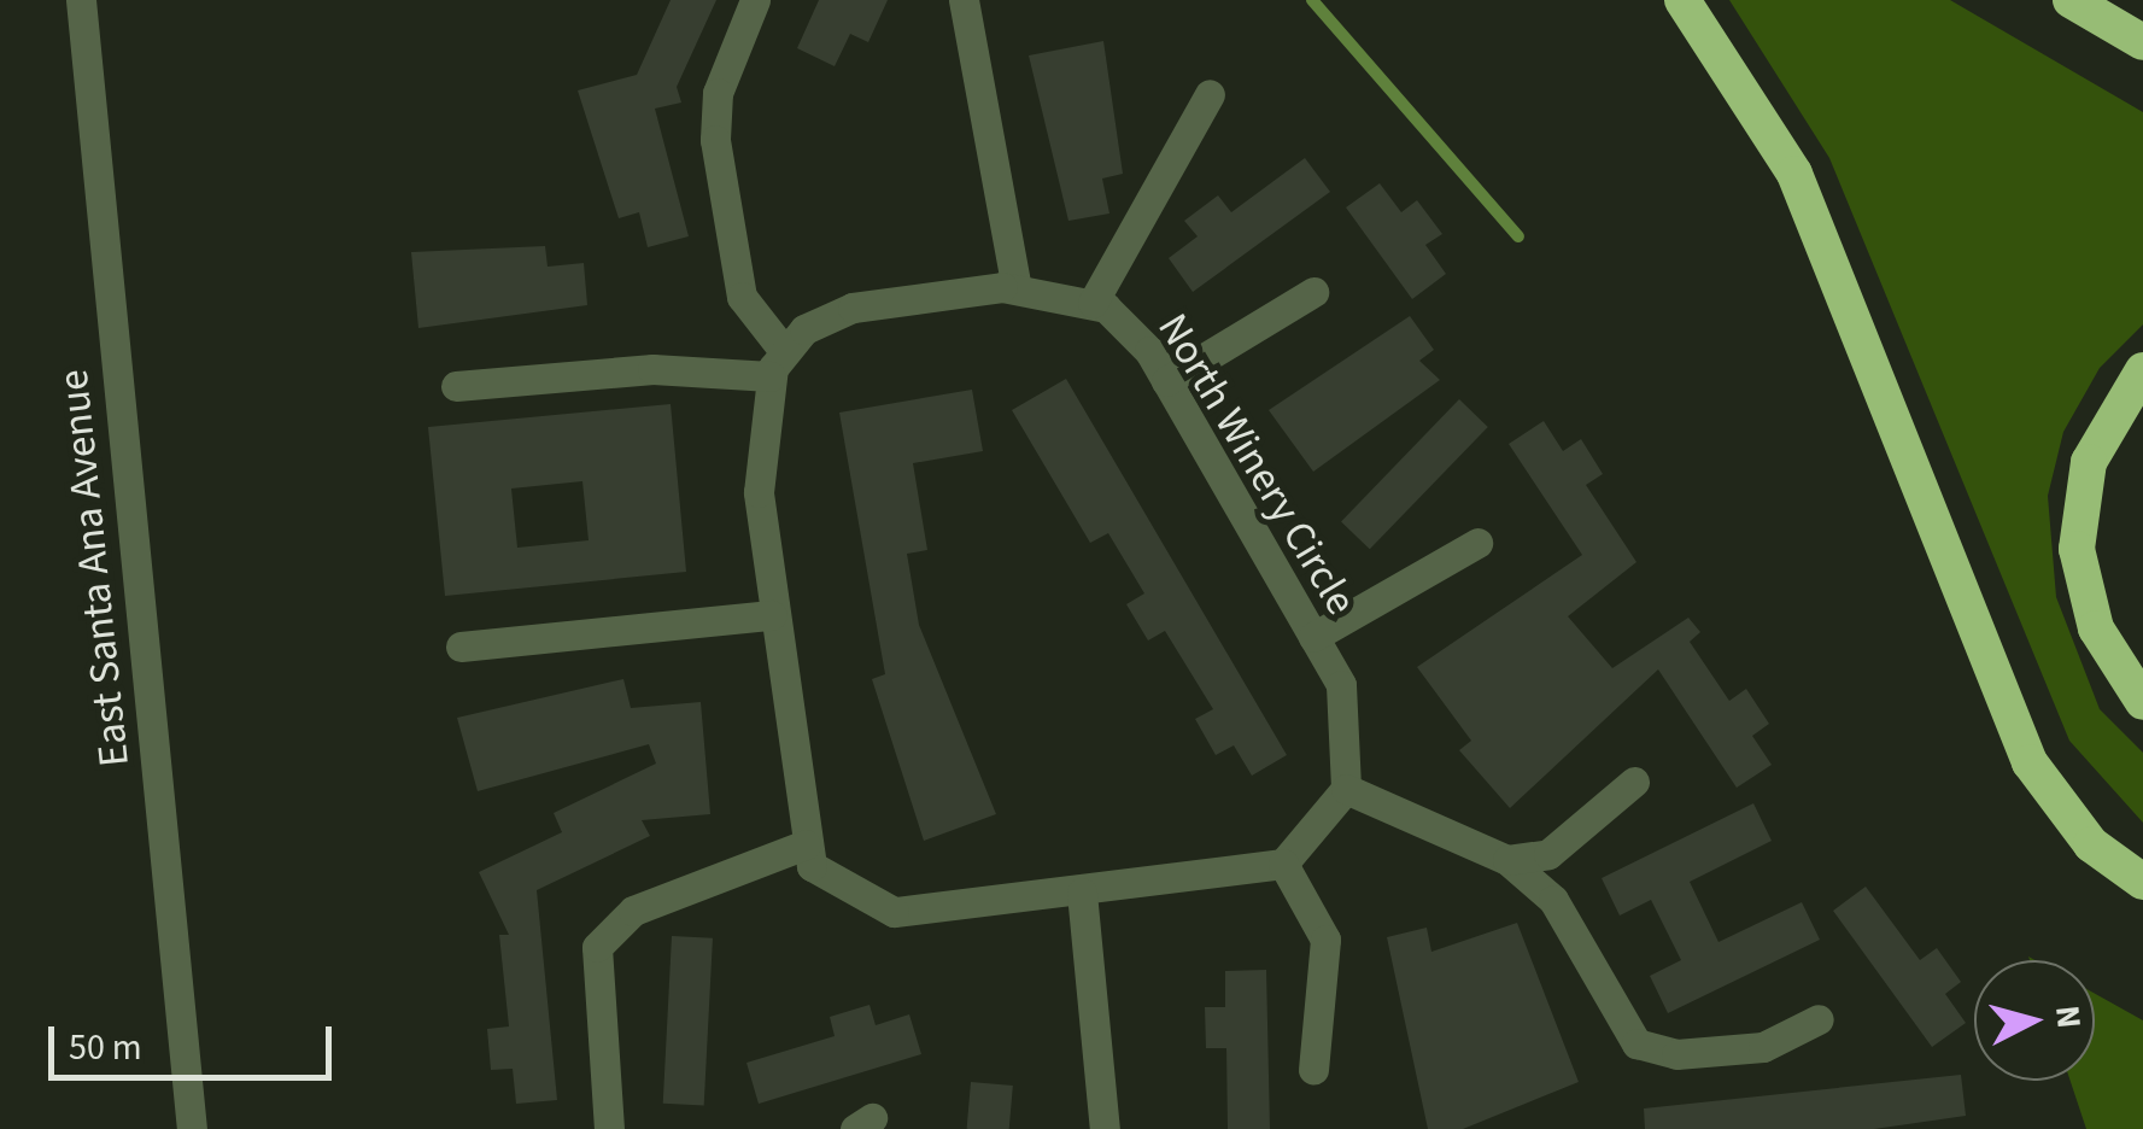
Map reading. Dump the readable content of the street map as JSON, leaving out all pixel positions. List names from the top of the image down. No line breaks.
{"streets":{"street":["North Winery Circle","East Santa Ana Avenue"]},"scale_bar":"50 m","north":"right"}
